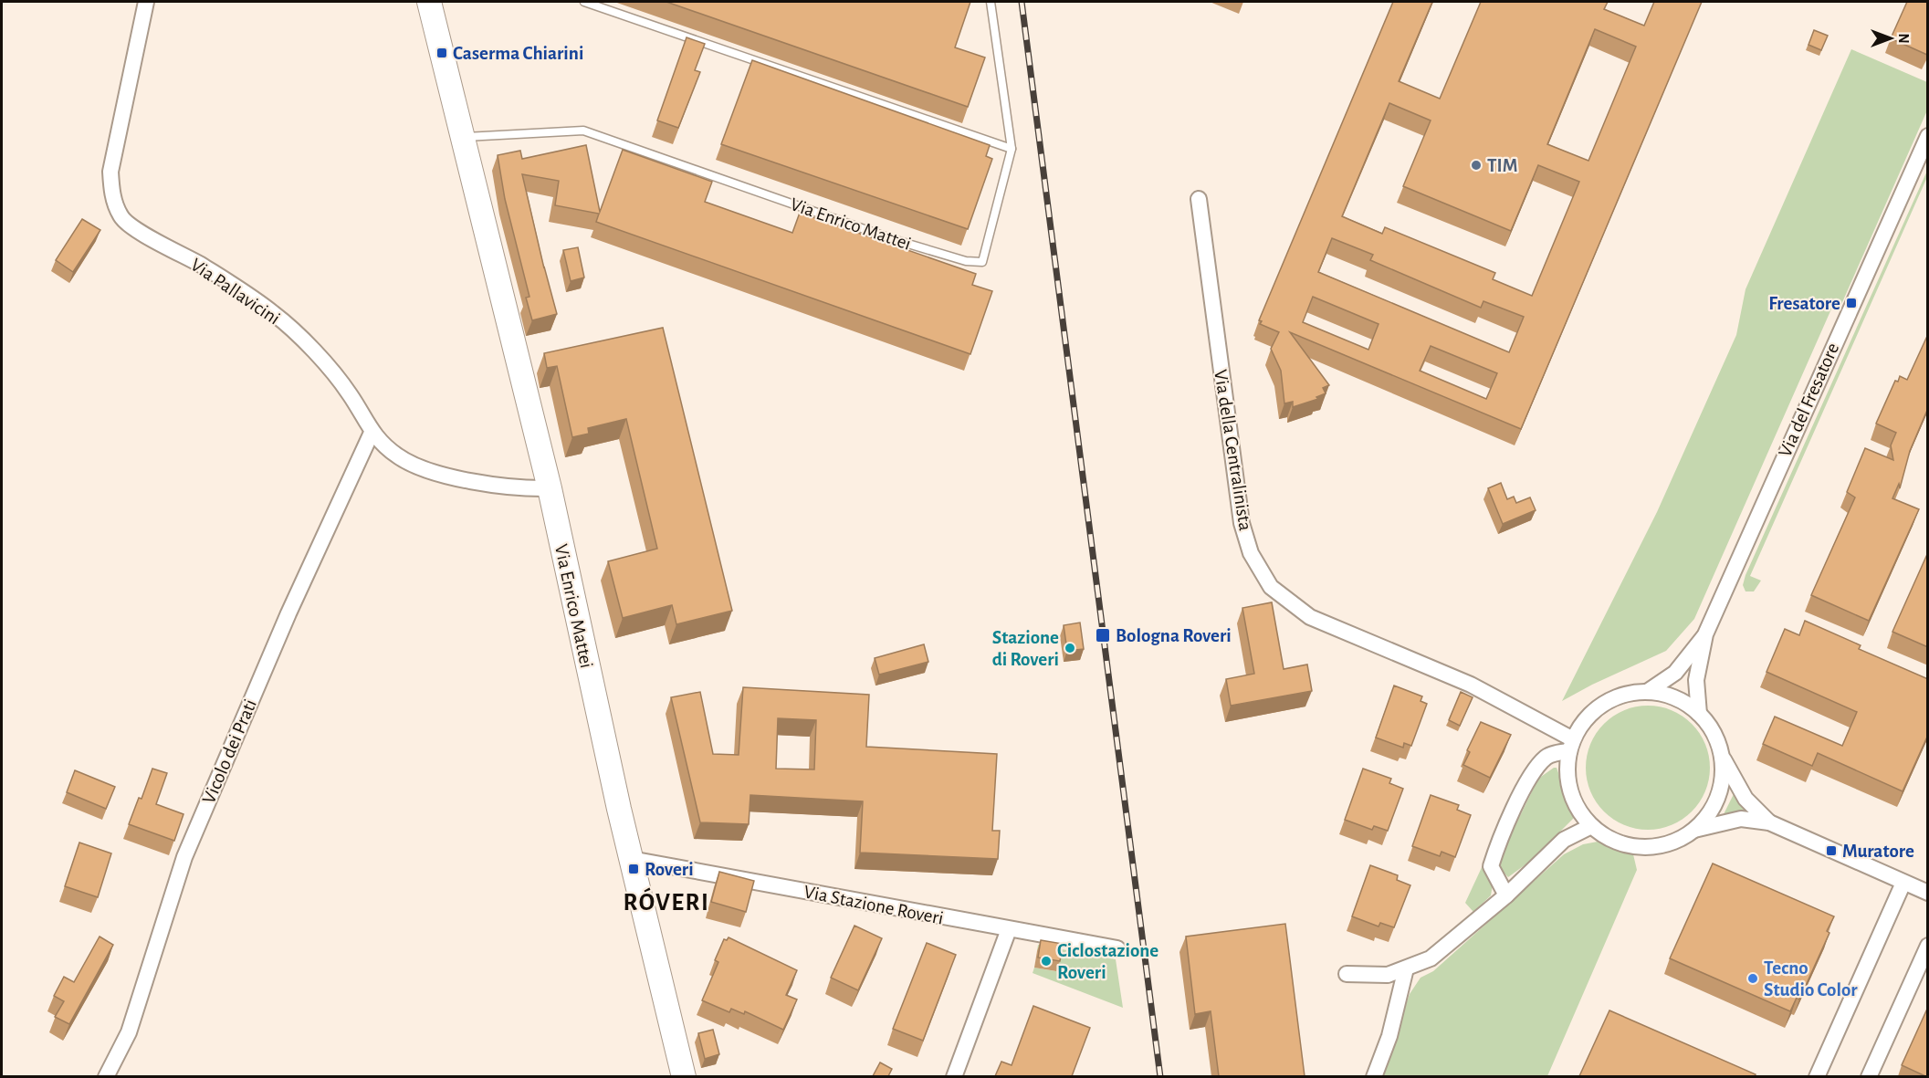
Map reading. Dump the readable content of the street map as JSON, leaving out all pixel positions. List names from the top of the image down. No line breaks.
{"streets":{"main road":["Via Enrico Mattei"],"street":["Via Pallavicini","Via del Fresatore","Via della Centralinista","Vicolo dei Prati","Via Stazione Roveri"]},"crossings":[["Via Enrico Mattei","Via Pallavicini"],["Via Enrico Mattei","Via Stazione Roveri"],["Via Pallavicini","Vicolo dei Prati"],["Via del Fresatore","Via della Centralinista"]],"districts":["RÓVERI"],"places":{"transit":["Caserma Chiarini","Fresatore","Bologna Roveri","Muratore","Roveri"],"other":["TIM","Stazione di Roveri","Ciclostazione Roveri","Tecno Studio Color"]},"north":"right"}
